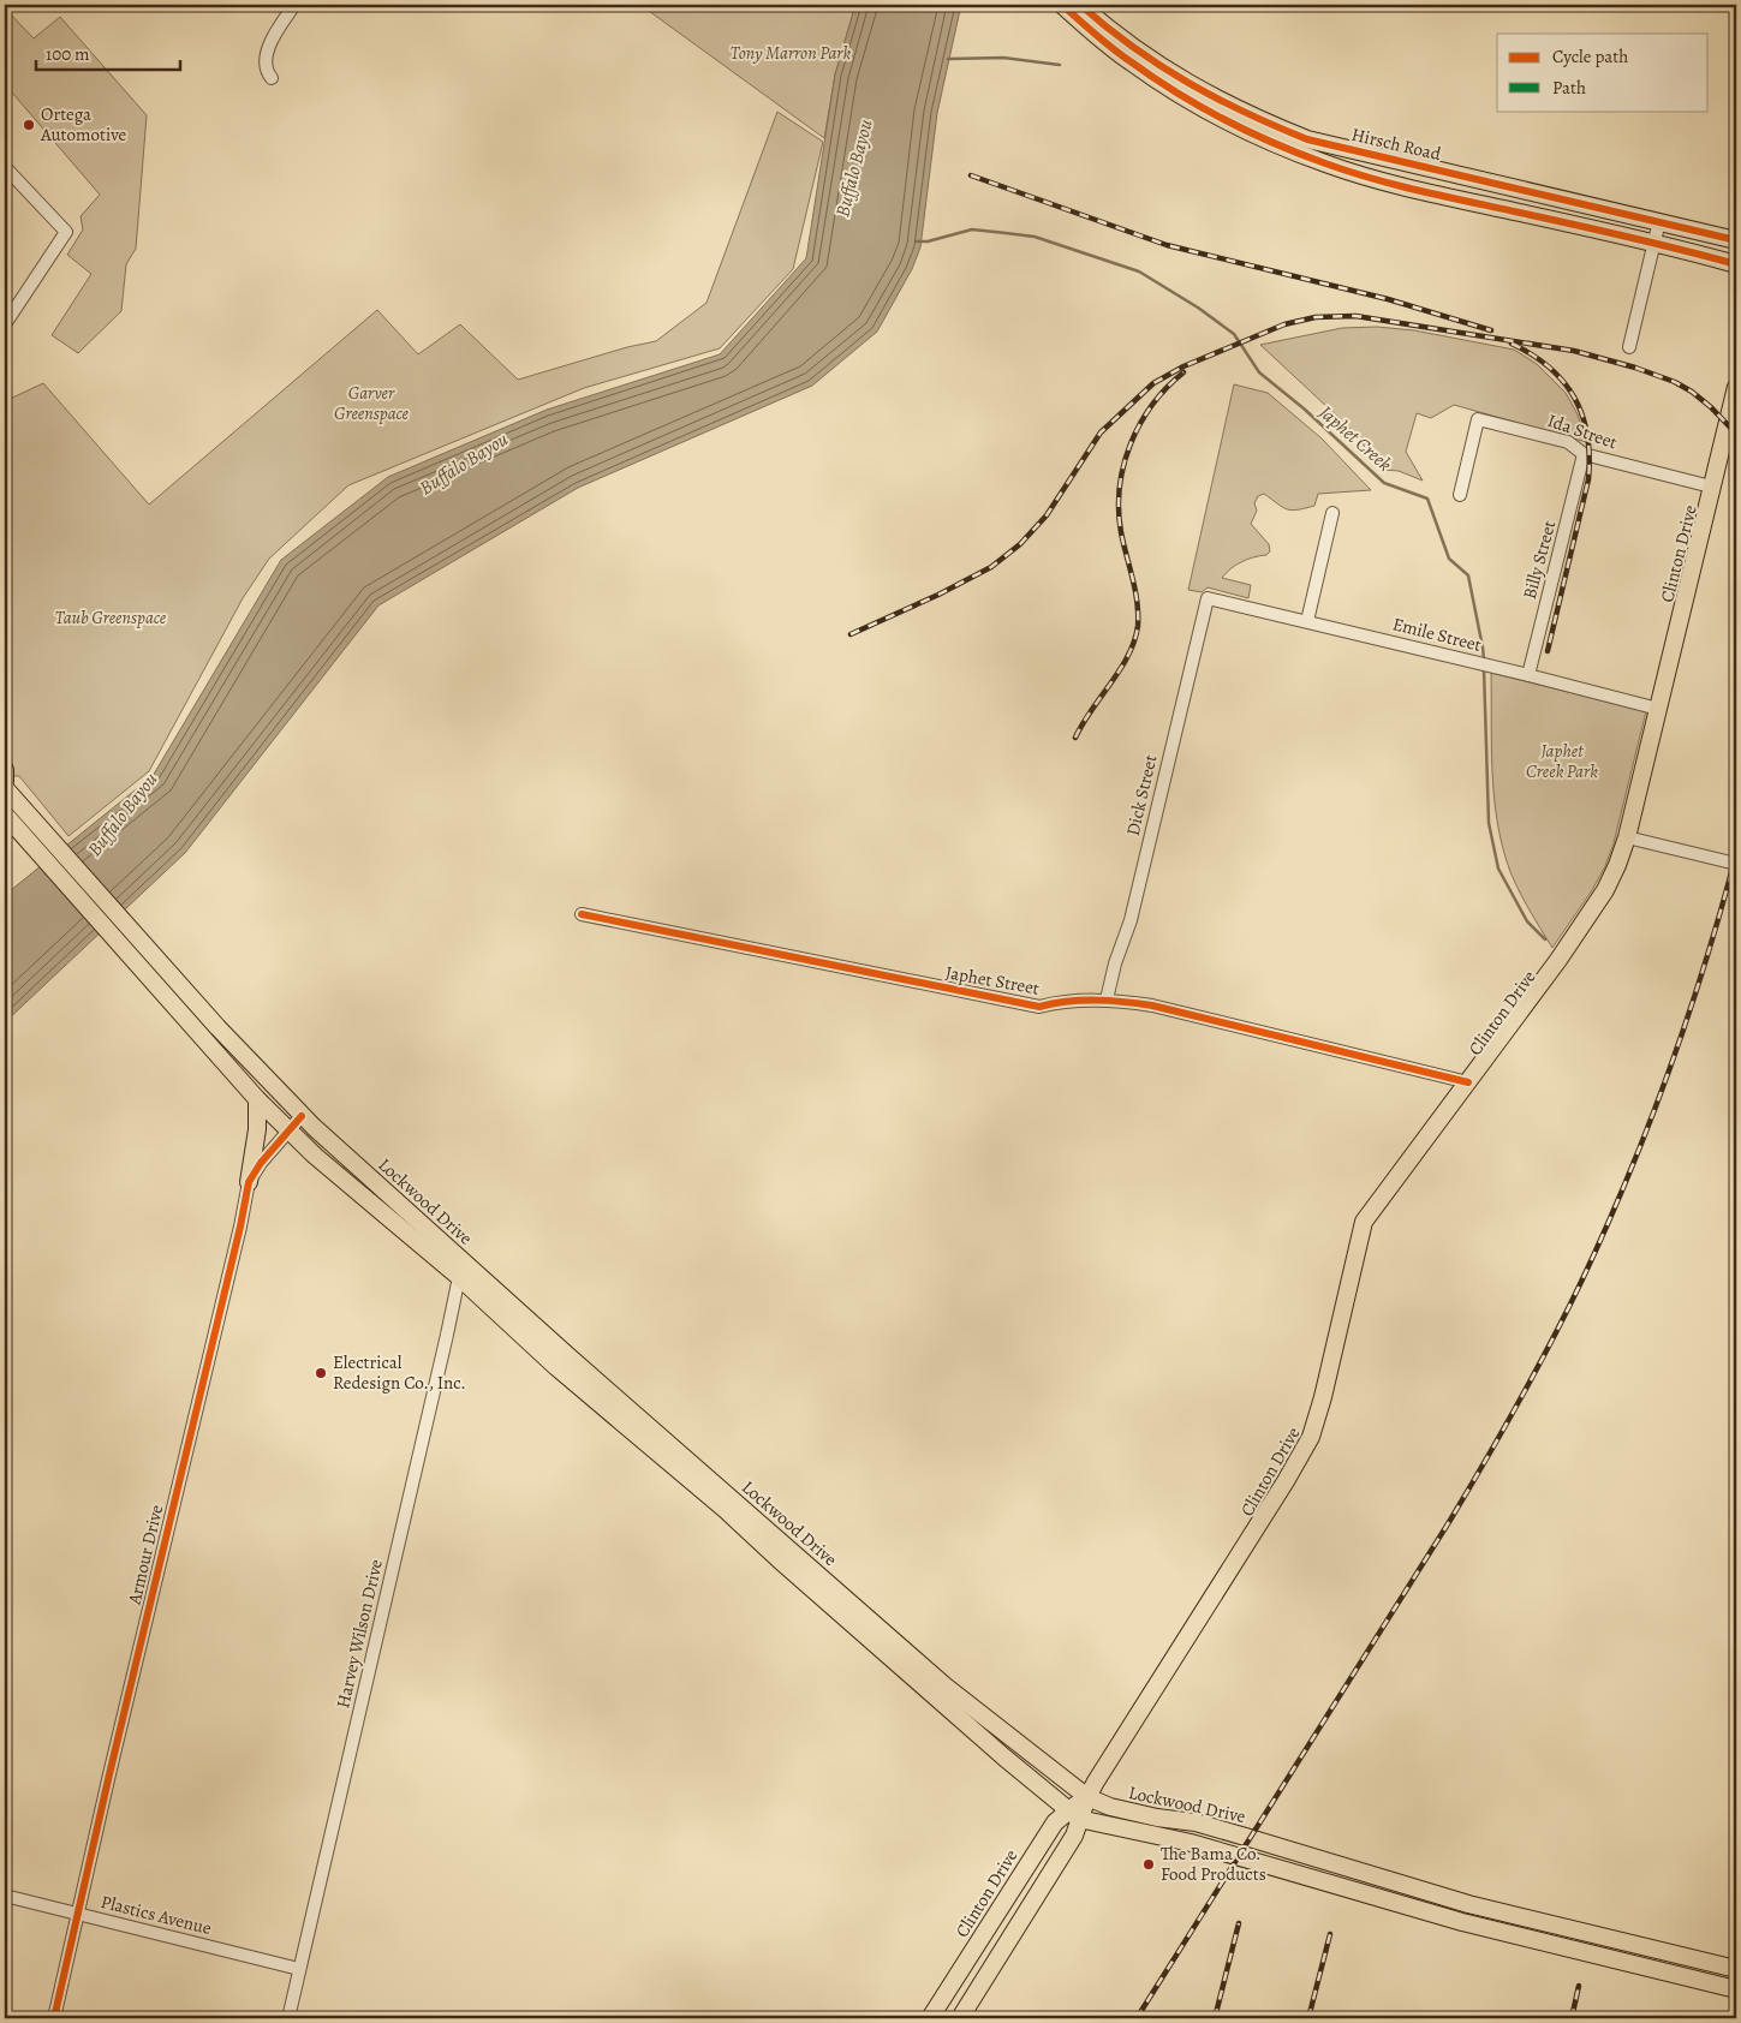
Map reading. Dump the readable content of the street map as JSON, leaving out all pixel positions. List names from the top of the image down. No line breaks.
{"streets":{"main road":["Hirsch Road","Clinton Drive","Lockwood Drive"],"street":["Ida Street","Billy Street","Emile Street","Dick Street","Japhet Street","Armour Drive","Harvey Wilson Drive","Plastics Avenue"]},"crossings":[["Ida Street","Clinton Drive"],["Ida Street","Billy Street"],["Clinton Drive","Emile Street"],["Clinton Drive","Japhet Street"],["Clinton Drive","Lockwood Drive"],["Billy Street","Emile Street"],["Emile Street","Dick Street"],["Dick Street","Japhet Street"],["Lockwood Drive","Armour Drive"],["Lockwood Drive","Harvey Wilson Drive"],["Armour Drive","Plastics Avenue"],["Harvey Wilson Drive","Plastics Avenue"]],"water":["Buffalo Bayou","Japhet Creek"],"parks":["Tony Marron Park","Garver Greenspace","Taub Greenspace","Japhet Creek Park"],"places":["Ortega Automotive","Electrical Redesign Co., Inc.","The Bama Co. Food Products"],"legend":["Cycle path","Path"],"scale_bar":"100 m"}
